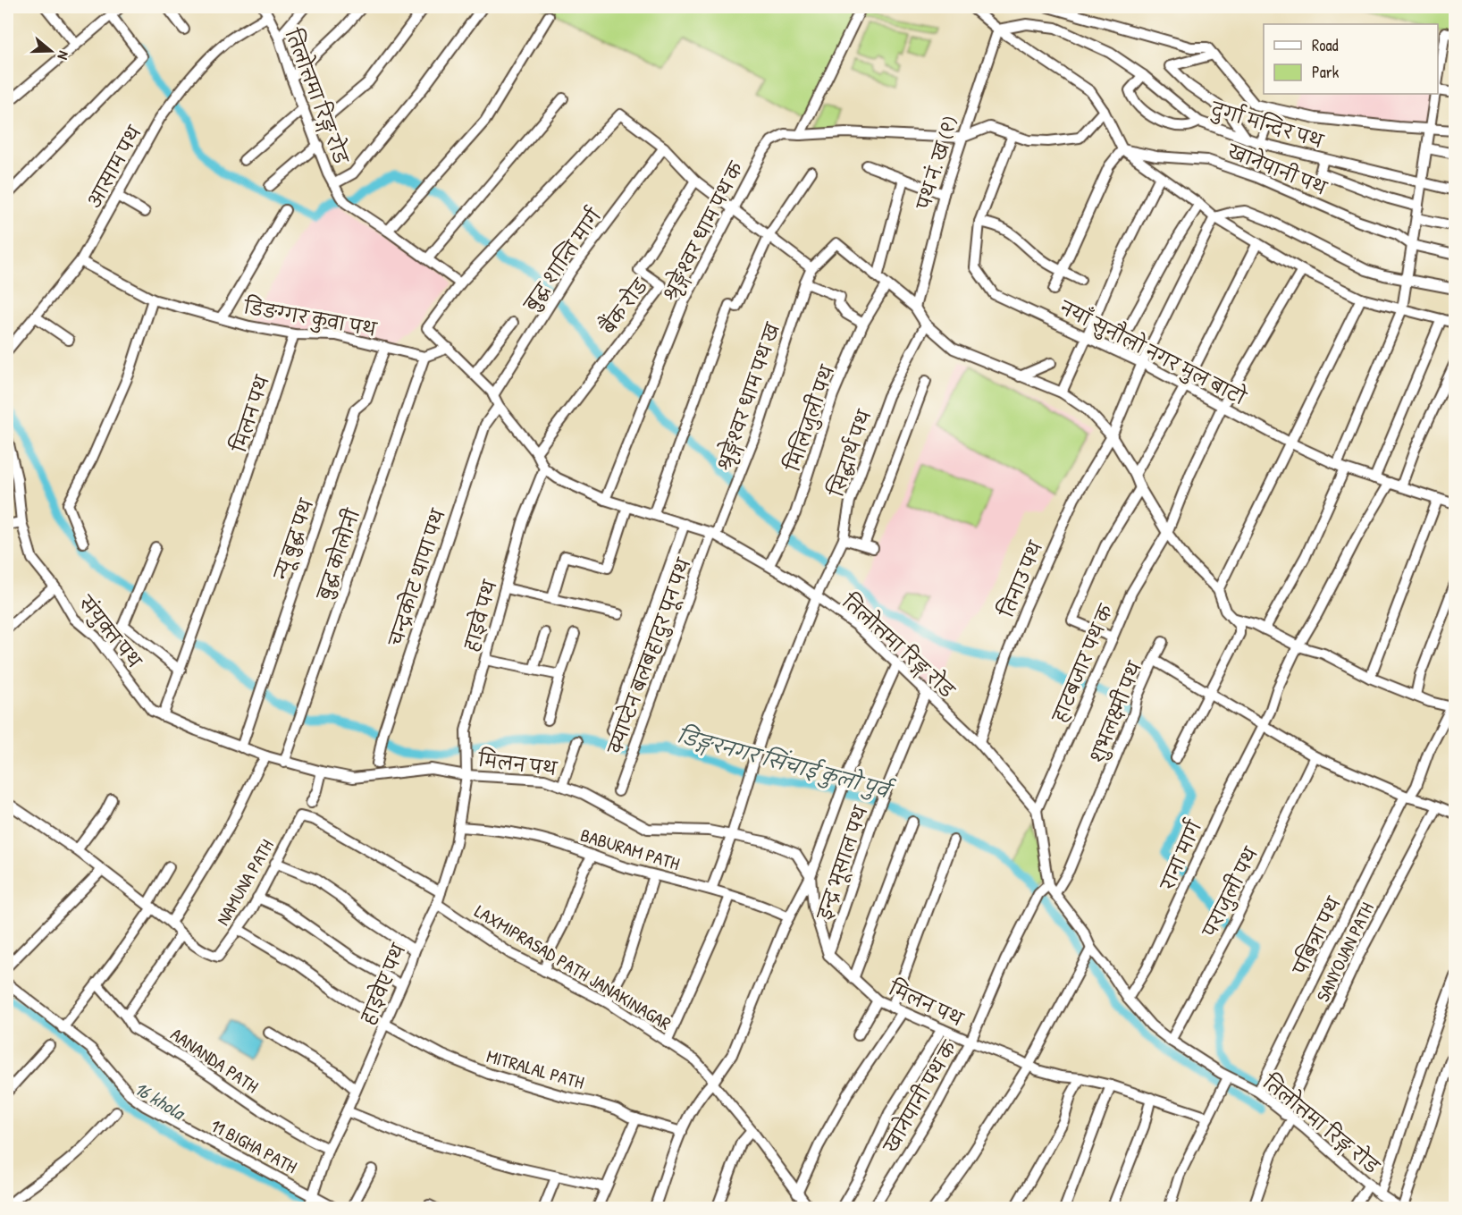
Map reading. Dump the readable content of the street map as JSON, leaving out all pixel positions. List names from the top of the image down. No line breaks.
{"streets":{"street":["तिलोत्तमा रिङ्ग रोड","दुर्गा मन्दिर पथ","पथ नं. ख (९)","आसाम पथ","खानेपानी पथ","श्रृङ्गेश्वर धाम पथ क","बुद्ध शान्ति मार्ग","बैंक रोड","डिङग्गर कुवा पथ","नयाँ सुनौलो नगर मुल बाटो","श्रृङ्गेश्वर धाम पथ ख","मिलन पथ","मिलिजुली पथ","सिद्धार्थ पथ","न्यू बुद्ध पथ","बुद्ध कोलोनी","चन्द्रकोट थापा पथ","तिनाउ पथ","हाइवे पथ","संयुक्त पथ","क्याप्टेन बलबहादुर पून पथ","हाटबजार पथ क","शुभलक्ष्मी पथ","BABURAM PATH","राना मार्ग","इन्द्र भूसाल पथ","NAMUNA PATH","पराजुली पथ","पबित्रा पथ","SANYOJAN PATH","LAXMIPRASAD PATH JANAKINAGAR","हाइवेए पथ","AANANDA PATH","MITRALAL PATH","खानेपानी पथ क","11 BIGHA PATH"]},"crossings":[["तिलोत्तमा रिङ्ग रोड","आसाम पथ"],["तिलोत्तमा रिङ्ग रोड","श्रृङ्गेश्वर धाम पथ क"],["तिलोत्तमा रिङ्ग रोड","श्रृङ्गेश्वर धाम पथ ख"],["तिलोत्तमा रिङ्ग रोड","मिलिजुली पथ"],["तिलोत्तमा रिङ्ग रोड","सिद्धार्थ पथ"],["तिलोत्तमा रिङ्ग रोड","तिनाउ पथ"],["तिलोत्तमा रिङ्ग रोड","हाइवे पथ"],["तिलोत्तमा रिङ्ग रोड","क्याप्टेन बलबहादुर पून पथ"],["तिलोत्तमा रिङ्ग रोड","हाटबजार पथ क"],["तिलोत्तमा रिङ्ग रोड","शुभलक्ष्मी पथ"],["तिलोत्तमा रिङ्ग रोड","राना मार्ग"],["तिलोत्तमा रिङ्ग रोड","इन्द्र भूसाल पथ"],["तिलोत्तमा रिङ्ग रोड","पराजुली पथ"],["तिलोत्तमा रिङ्ग रोड","पबित्रा पथ"],["तिलोत्तमा रिङ्ग रोड","SANYOJAN PATH"],["तिलोत्तमा रिङ्ग रोड","खानेपानी पथ क"],["दुर्गा मन्दिर पथ","पथ नं. ख (९)"],["पथ नं. ख (९)","श्रृङ्गेश्वर धाम पथ क"],["आसाम पथ","डिङग्गर कुवा पथ"],["डिङग्गर कुवा पथ","मिलन पथ"],["डिङग्गर कुवा पथ","न्यू बुद्ध पथ"],["डिङग्गर कुवा पथ","बुद्ध कोलोनी"],["नयाँ सुनौलो नगर मुल बाटो","तिनाउ पथ"],["नयाँ सुनौलो नगर मुल बाटो","हाटबजार पथ क"],["नयाँ सुनौलो नगर मुल बाटो","राना मार्ग"],["श्रृङ्गेश्वर धाम पथ ख","क्याप्टेन बलबहादुर पून पथ"],["मिलन पथ","सिद्धार्थ पथ"],["मिलन पथ","हाइवे पथ"],["मिलन पथ","संयुक्त पथ"],["मिलन पथ","इन्द्र भूसाल पथ"],["मिलन पथ","हाइवेए पथ"],["मिलन पथ","खानेपानी पथ क"],["सिद्धार्थ पथ","BABURAM PATH"],["न्यू बुद्ध पथ","संयुक्त पथ"],["बुद्ध कोलोनी","संयुक्त पथ"],["हाइवे पथ","हाइवेए पथ"],["शुभलक्ष्मी पथ","राना मार्ग"],["शुभलक्ष्मी पथ","पराजुली पथ"],["शुभलक्ष्मी पथ","पबित्रा पथ"],["शुभलक्ष्मी पथ","SANYOJAN PATH"],["BABURAM PATH","हाइवेए पथ"],["NAMUNA PATH","हाइवेए पथ"],["NAMUNA PATH","MITRALAL PATH"],["LAXMIPRASAD PATH JANAKINAGAR","हाइवेए पथ"],["हाइवेए पथ","AANANDA PATH"],["हाइवेए पथ","MITRALAL PATH"],["हाइवेए पथ","11 BIGHA PATH"]],"water":["डिङ्गरनगर सिंचाई कुलो पुर्व","16 khola"],"legend":["Road","Park"],"north":"right"}
